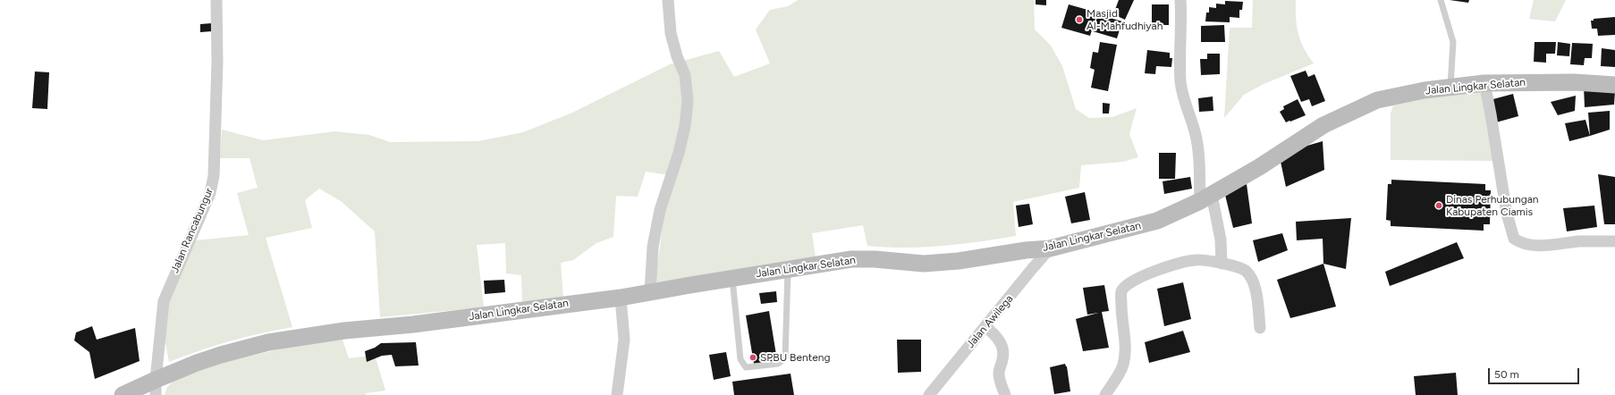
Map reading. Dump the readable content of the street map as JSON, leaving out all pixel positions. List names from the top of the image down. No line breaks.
{"streets":{"street":["Jalan Lingkar Selatan","Jalan Rancabungur","Jalan Awilega"]},"crossings":[["Jalan Lingkar Selatan","Jalan Rancabungur"],["Jalan Lingkar Selatan","Jalan Awilega"]],"places":["Masjid Al-Mahfudhiyah","Dinas Perhubungan Kabupaten Ciamis","SPBU Benteng"],"scale_bar":"50 m"}
